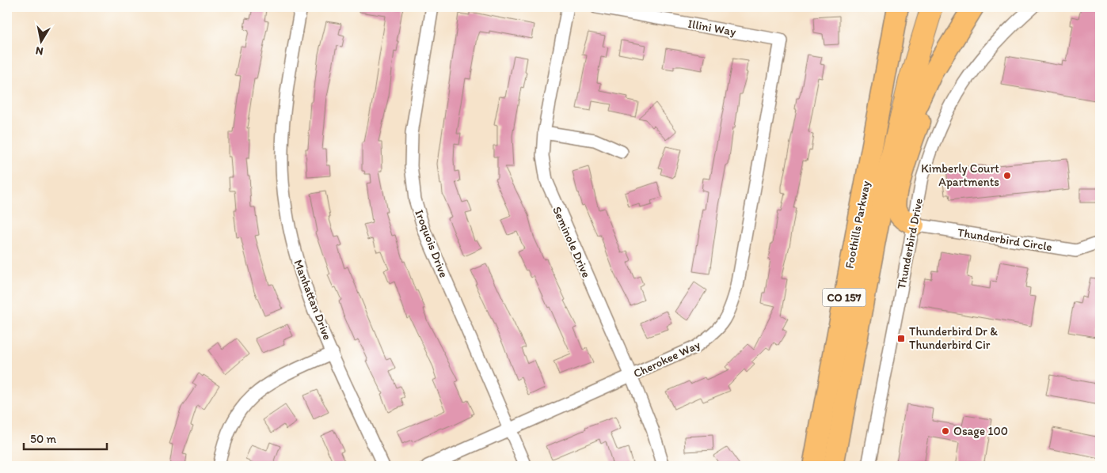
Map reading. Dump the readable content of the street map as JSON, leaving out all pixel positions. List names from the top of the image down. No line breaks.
{"streets":{"highway":["Foothills Parkway","CO 157"],"street":["Illini Way","Thunderbird Circle","Seminole Drive","Iroquois Drive","Thunderbird Drive","Manhattan Drive","Cherokee Way"]},"crossings":[["Illini Way","Cherokee Way"],["Foothills Parkway","CO 157"],["Thunderbird Circle","Thunderbird Drive"],["Seminole Drive","Cherokee Way"],["Iroquois Drive","Cherokee Way"]],"places":{"other":["Kimberly Court Apartments","Osage 100"],"transit":["Thunderbird Dr & Thunderbird Cir"]},"scale_bar":"50 m","north":"bottom"}
